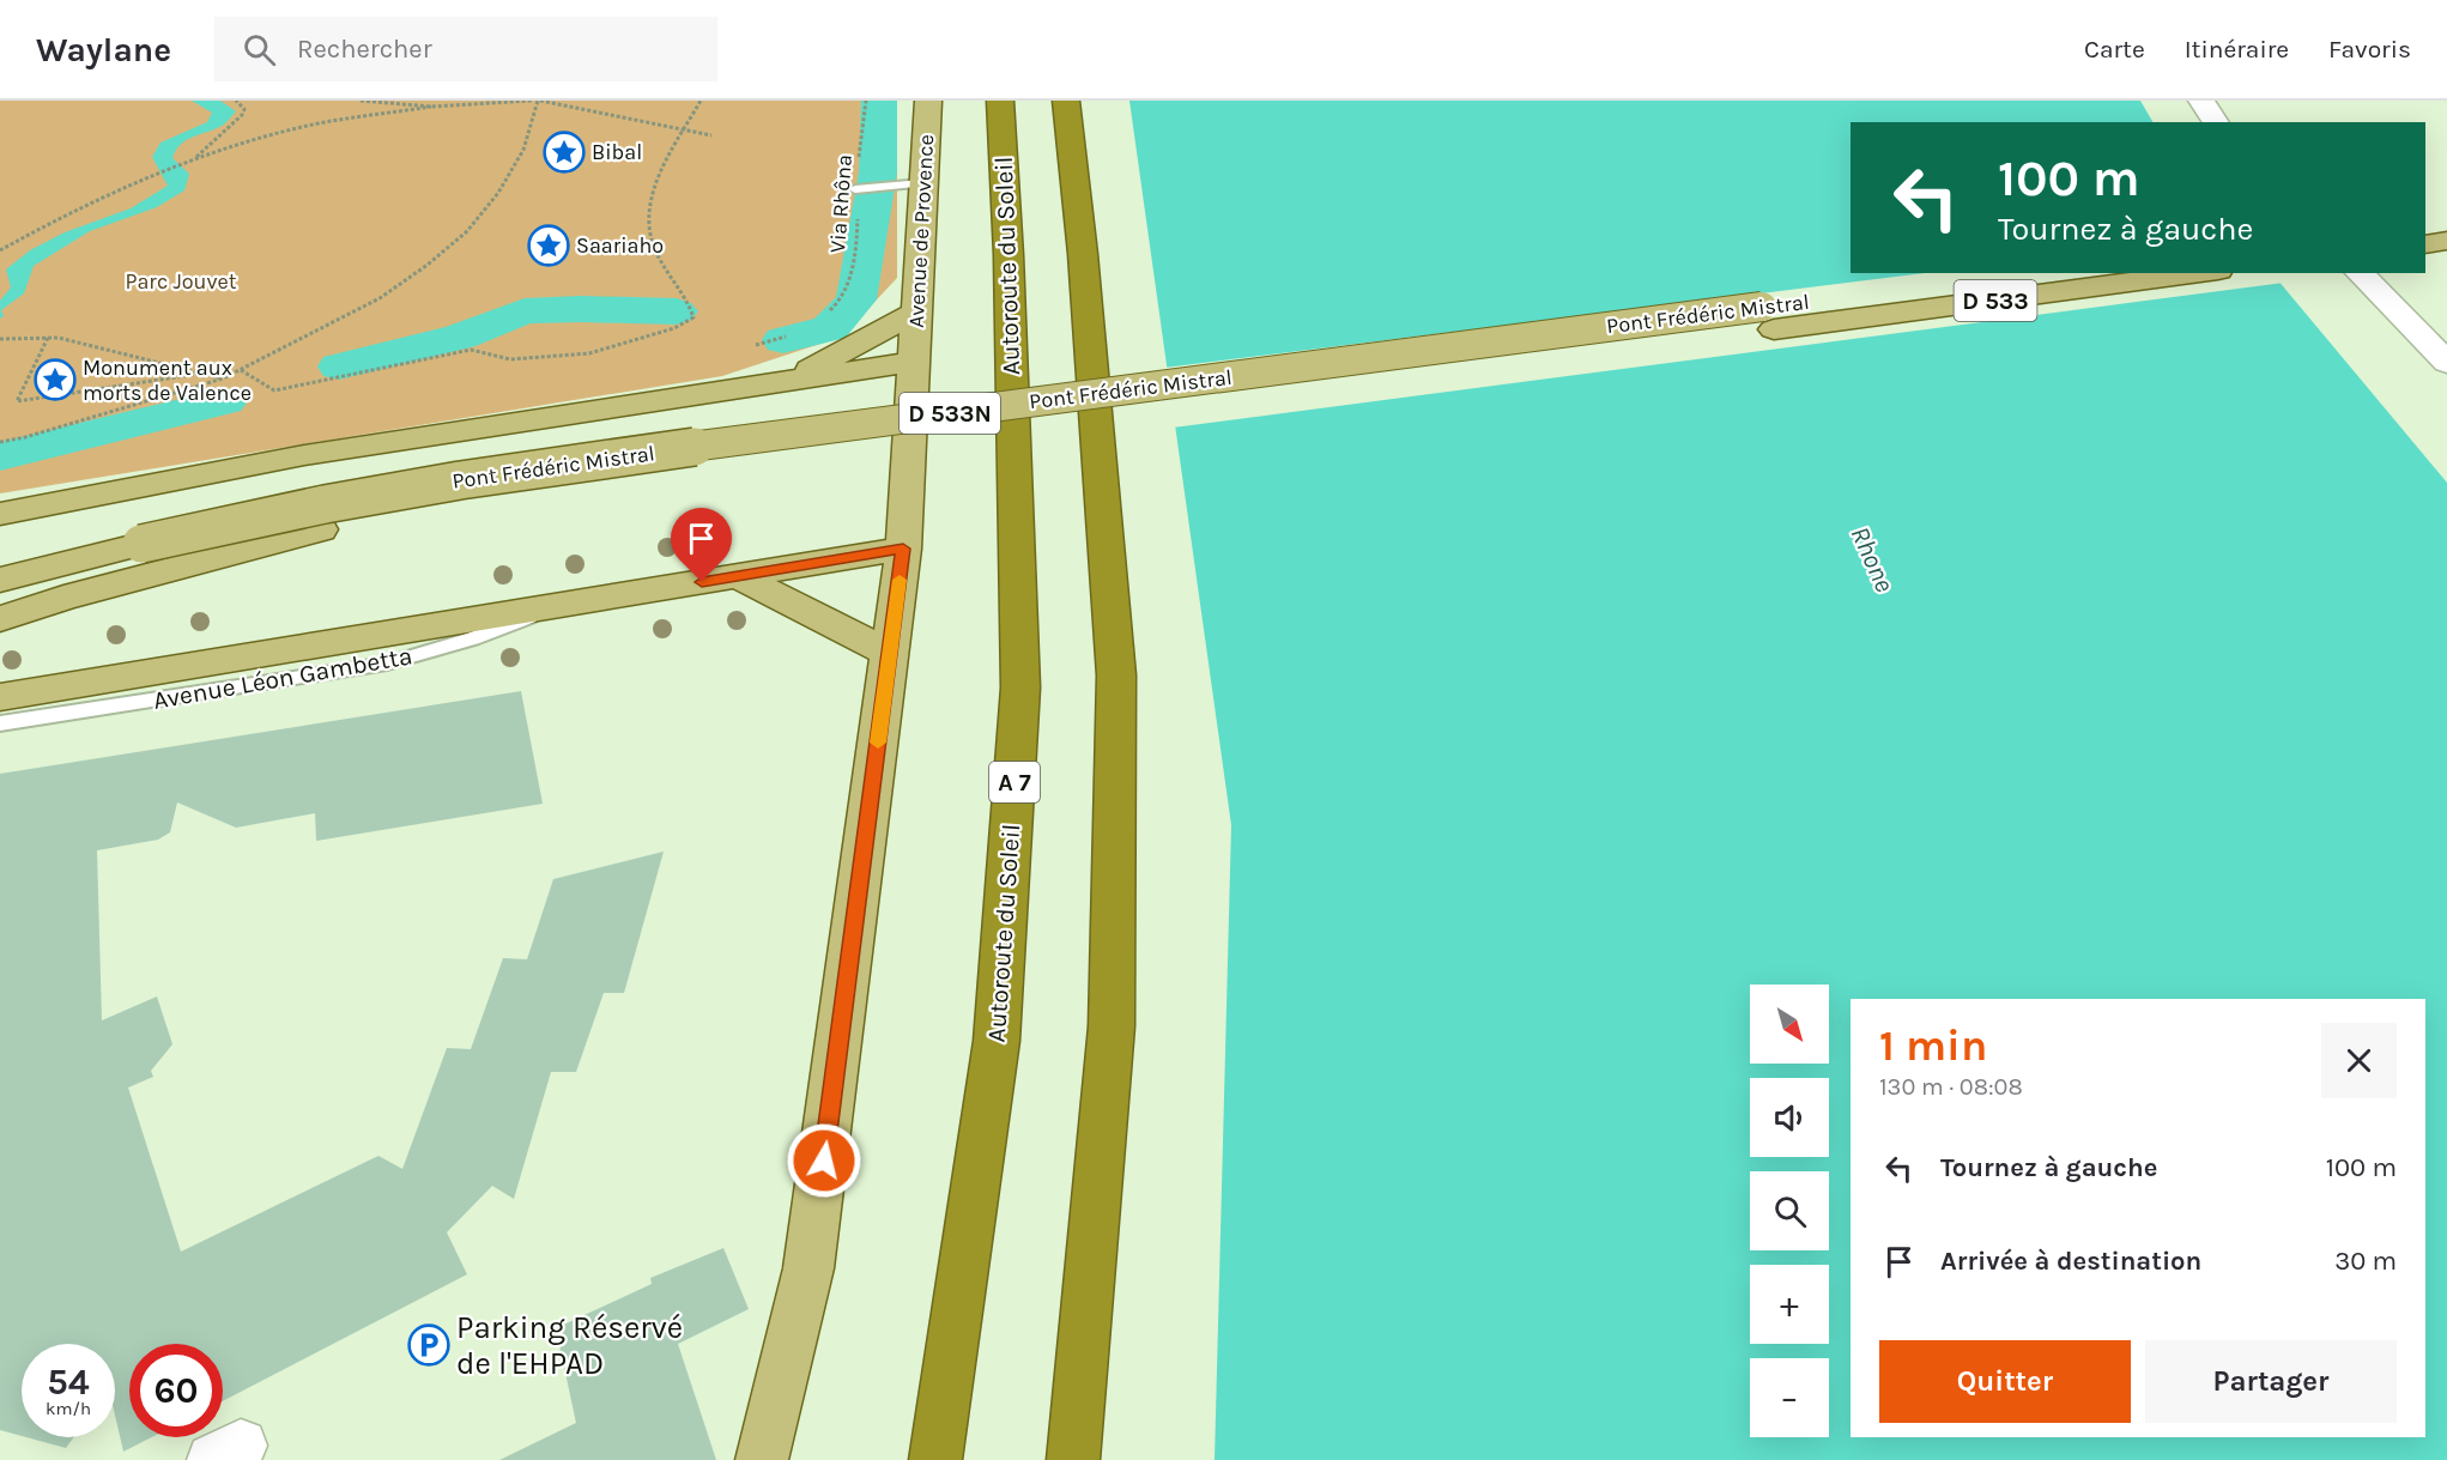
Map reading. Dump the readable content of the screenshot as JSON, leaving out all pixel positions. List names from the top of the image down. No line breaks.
{"streets":{"highway":["Autoroute du Soleil","A 7"],"main road":["Avenue de Provence","D 533","Pont Frédéric Mistral","D 533N"],"lane":["Avenue Léon Gambetta"],"path":["Via Rhôna"]},"water":["Rhone"],"parks":["Parc Jouvet"],"places":{"place":["Bibal","Saariaho","Monument aux morts de Valence"],"parking":["Parking Réservé de l'EHPAD"]},"north":"bottom right","page":{"header":"Waylane","search":"Rechercher","nav":["Carte","Itinéraire","Favoris"],"turn":["100 m","Tournez à gauche"],"map_buttons":["+","−"],"heading":["1 min","130 m · 08:08"],"list":[{"name":"Tournez à gauche","value":"100 m"},{"name":"Arrivée à destination","value":"30 m"}],"buttons":["Quitter","Partager"],"speed":"54 km/h","limit":"60"}}
